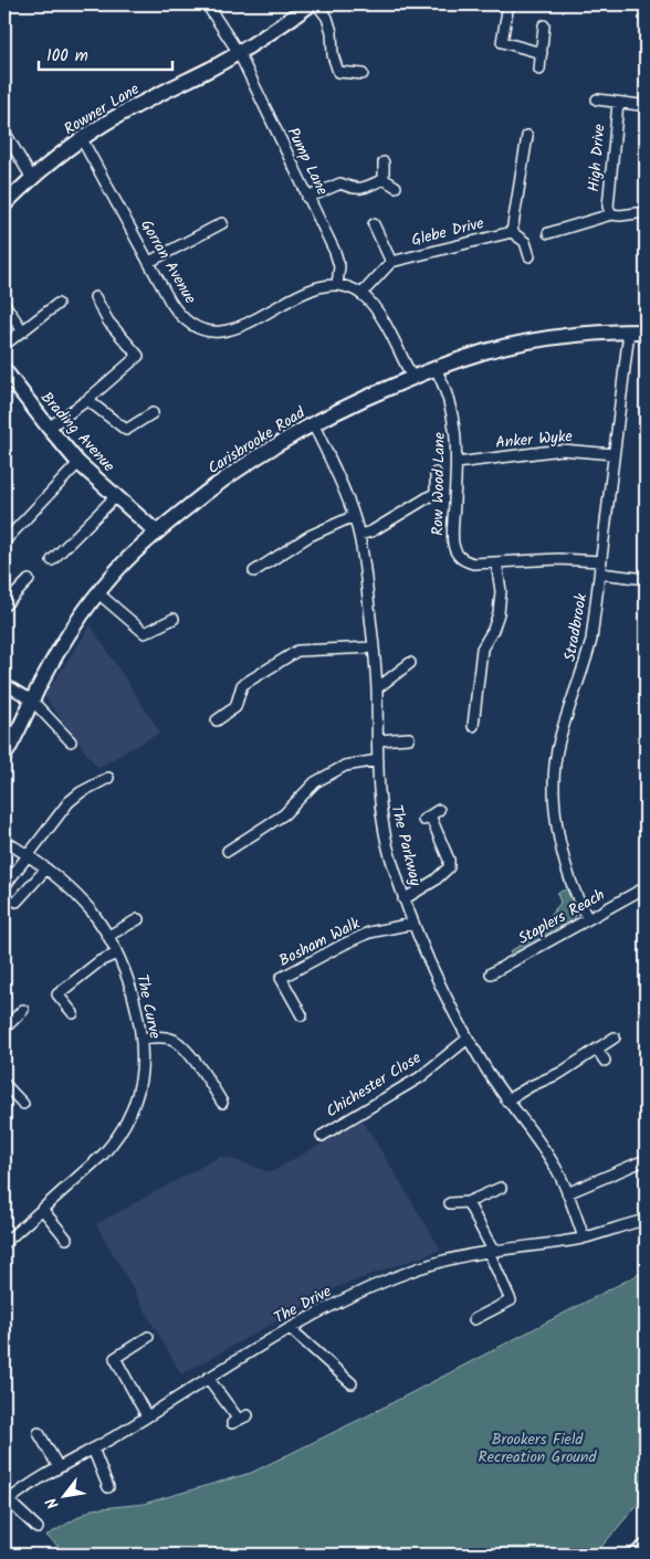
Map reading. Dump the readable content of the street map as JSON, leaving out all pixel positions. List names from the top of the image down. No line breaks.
{"streets":{"street":["Rowner Lane","High Drive","Pump Lane","Glebe Drive","Gorran Avenue","Brading Avenue","Anker Wyke","Carisbrooke Road","Row Wood Lane","Stradbrook","The Parkway","Staplers Reach","Bosham Walk","The Curve","Chichester Close","The Drive"]},"crossings":[["Rowner Lane","Pump Lane"],["Rowner Lane","Gorran Avenue"],["Pump Lane","Gorran Avenue"],["Gorran Avenue","Carisbrooke Road"],["Brading Avenue","Carisbrooke Road"],["Anker Wyke","Row Wood Lane"],["Anker Wyke","Stradbrook"],["Carisbrooke Road","Row Wood Lane"],["Carisbrooke Road","Stradbrook"],["Carisbrooke Road","The Parkway"],["Row Wood Lane","Stradbrook"],["Stradbrook","Staplers Reach"],["The Parkway","Bosham Walk"],["The Parkway","Chichester Close"],["The Parkway","The Drive"]],"parks":["Brookers Field Recreation Ground"],"scale_bar":"100 m","north":"bottom left"}
